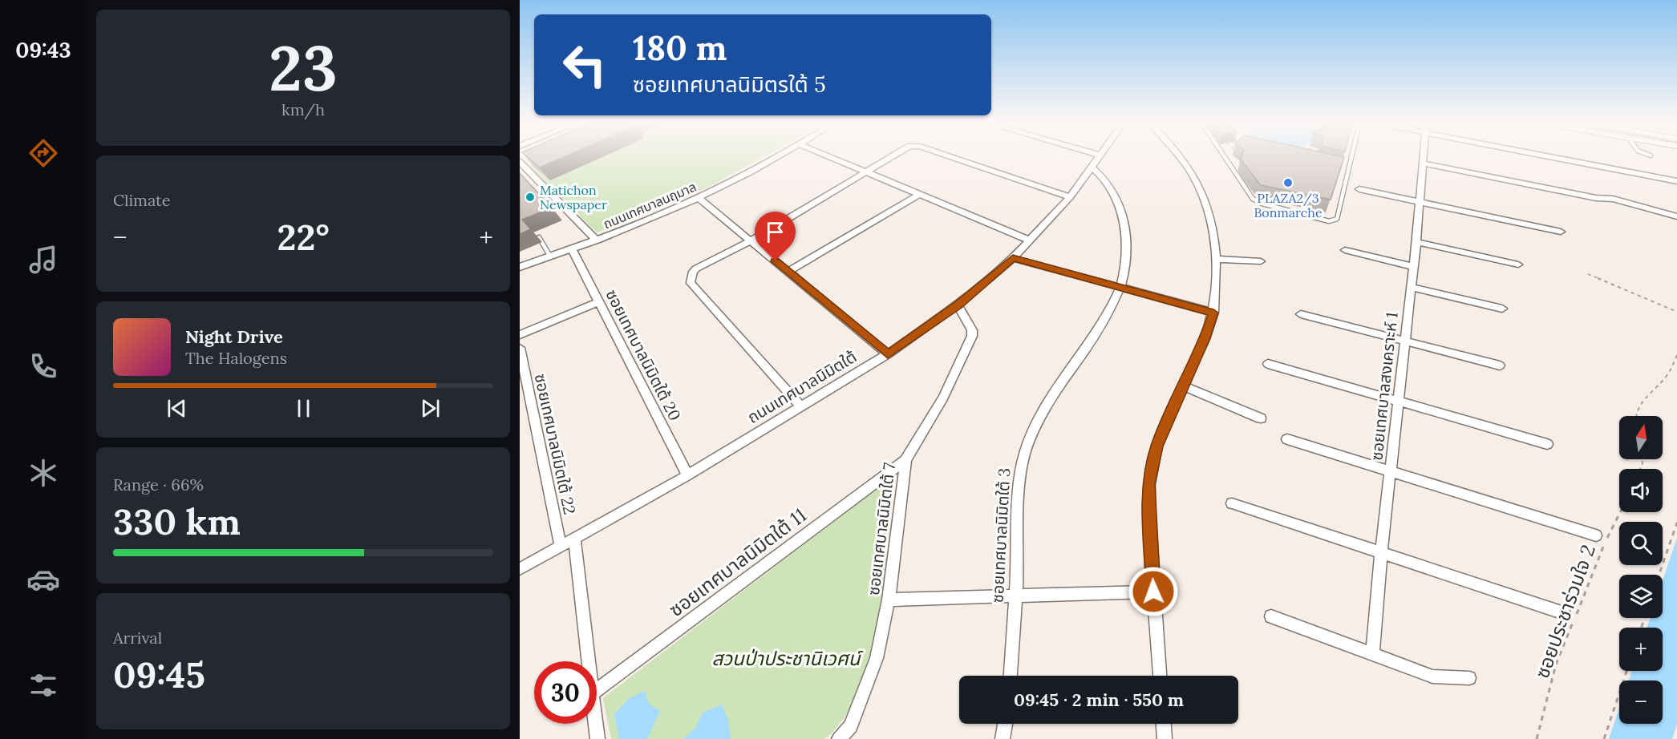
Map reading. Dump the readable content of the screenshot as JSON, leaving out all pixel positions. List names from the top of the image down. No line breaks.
{"streets":{"street":["ถนนเทศบาลนฤมาล","ซอยเทศบาลนิมิตใต้ 20","ซอยเทศบาลสงเคราะห์ 1","ถนนเทศบาลนิมิตใต้","ซอยเทศบาลนิมิตใต้ 22","ซอยเทศบาลนิมิตใต้ 7","ซอยเทศบาลนิมิตใต้ 3","ซอยเทศบาลนิมิตใต้ 11"],"path":["ซอยประชาร่วมใจ 2"]},"crossings":[["ถนนเทศบาลนฤมาล","ซอยเทศบาลนิมิตใต้ 20"],["ซอยเทศบาลนิมิตใต้ 20","ถนนเทศบาลนิมิตใต้"],["ถนนเทศบาลนิมิตใต้","ซอยเทศบาลนิมิตใต้ 22"],["ถนนเทศบาลนิมิตใต้","ซอยเทศบาลนิมิตใต้ 7"],["ถนนเทศบาลนิมิตใต้","ซอยเทศบาลนิมิตใต้ 3"],["ซอยเทศบาลนิมิตใต้ 7","ซอยเทศบาลนิมิตใต้ 11"]],"parks":["สวนป่าประชานิเวศน์"],"places":["PLAZA2/3 Bonmarche","Matichon Newspaper"],"north":"top","page":{"tabs":"09:43","tile":[["23","km/h"],"Climate",["Range · 66%","330 km"],["Arrival","09:45"]],"turn":["180 m","ซอยเทศบาลนิมิตรใต้ 5"],"heat":["−","22°","+"],"song":["Night Drive","The Halogens"],"map_buttons":["+","−"],"limit":"30","trip":"09:45 · 2 min · 550 m"}}
